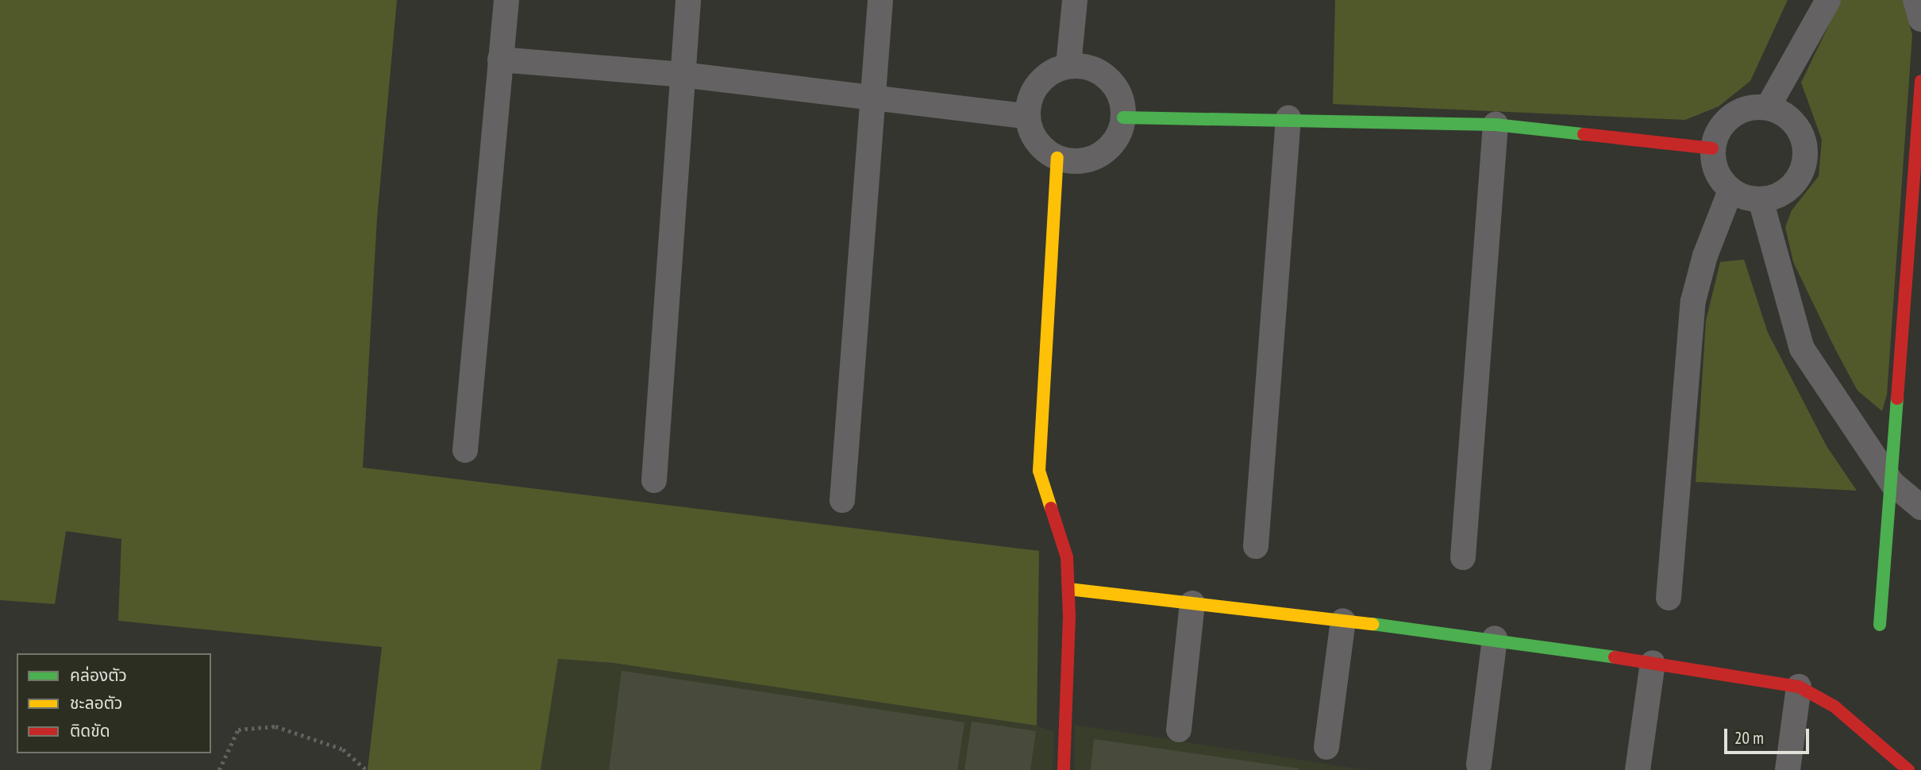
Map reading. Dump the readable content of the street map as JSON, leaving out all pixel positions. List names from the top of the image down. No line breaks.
{"legend":["คล่องตัว","ชะลอตัว","ติดขัด"],"scale_bar":"20 m"}
